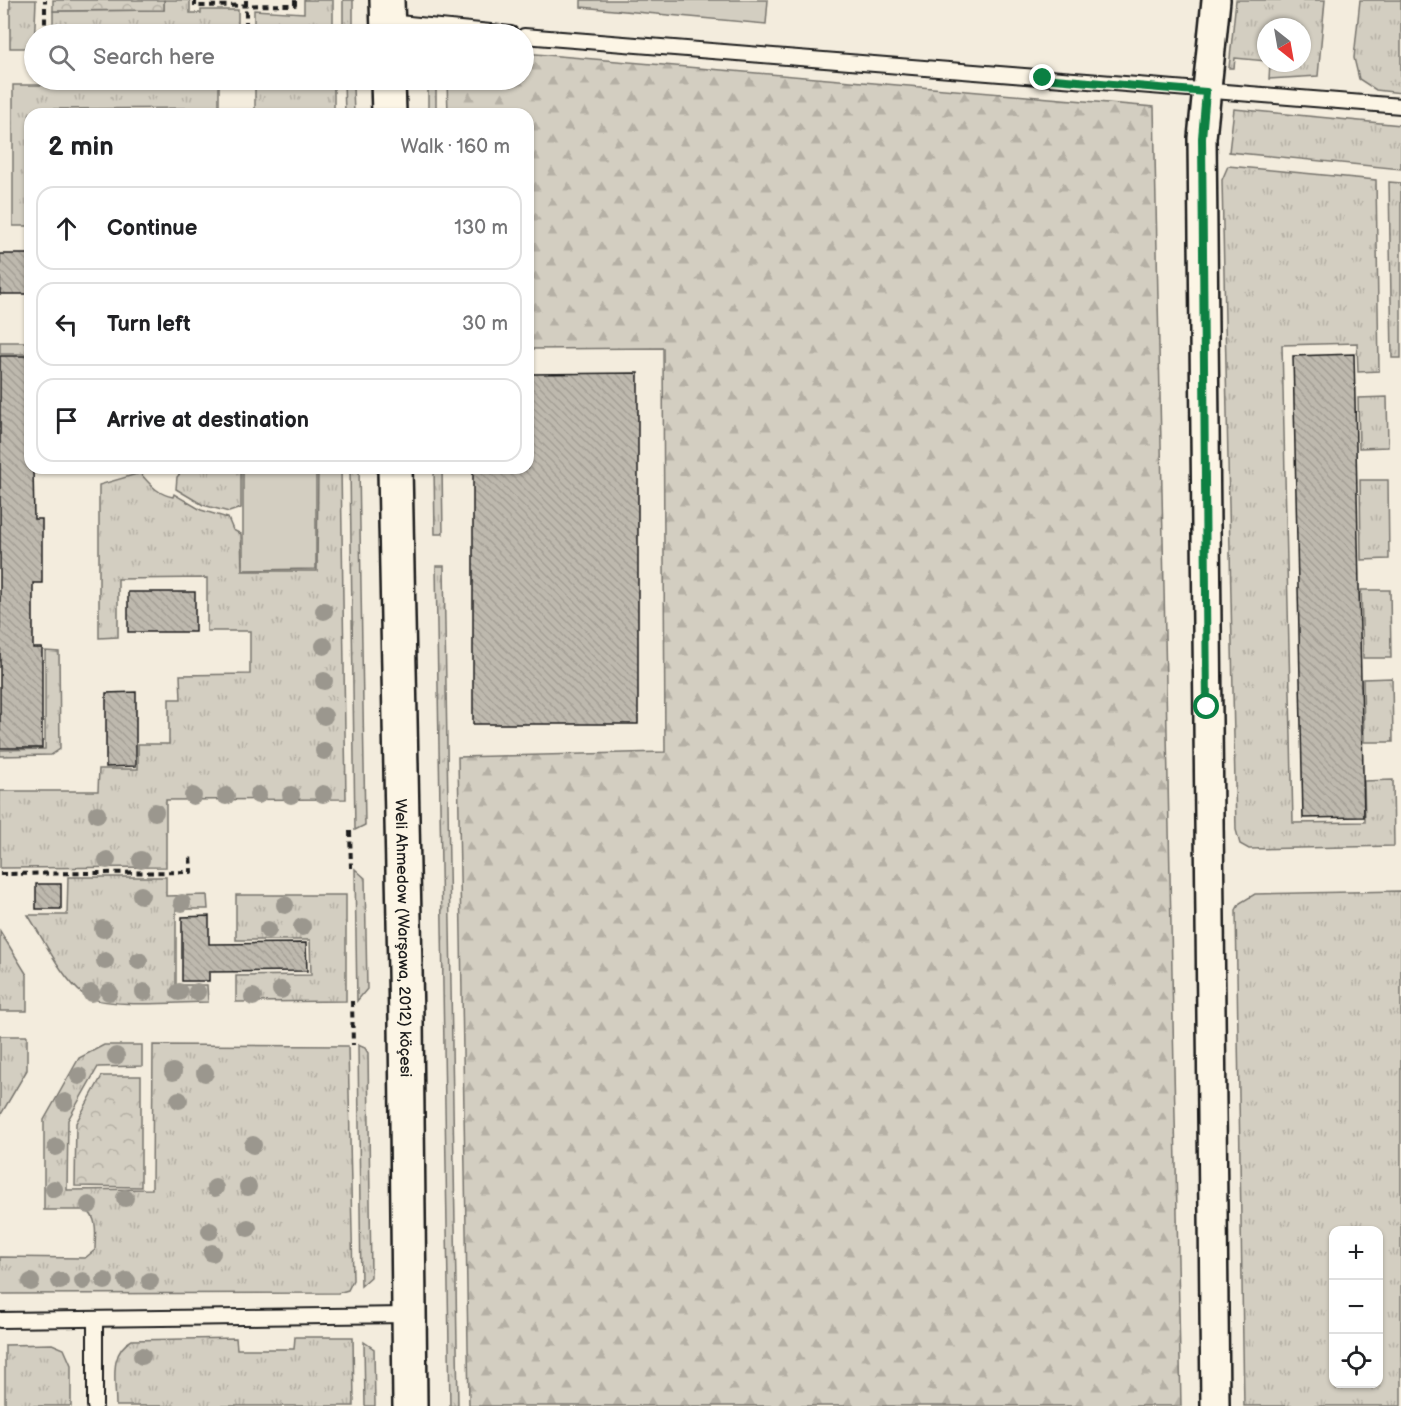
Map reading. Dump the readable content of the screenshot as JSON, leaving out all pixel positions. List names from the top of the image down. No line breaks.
{"streets":{"street":["Weli Ahmedow (Warşawa, 2012) köçesi"]},"north":"bottom right","page":{"search":"Search here","heading":["2 min","Walk · 160 m"],"list":[["Continue","130 m"],["Turn left","30 m"],"Arrive at destination"],"map_buttons":["+","−"]}}
